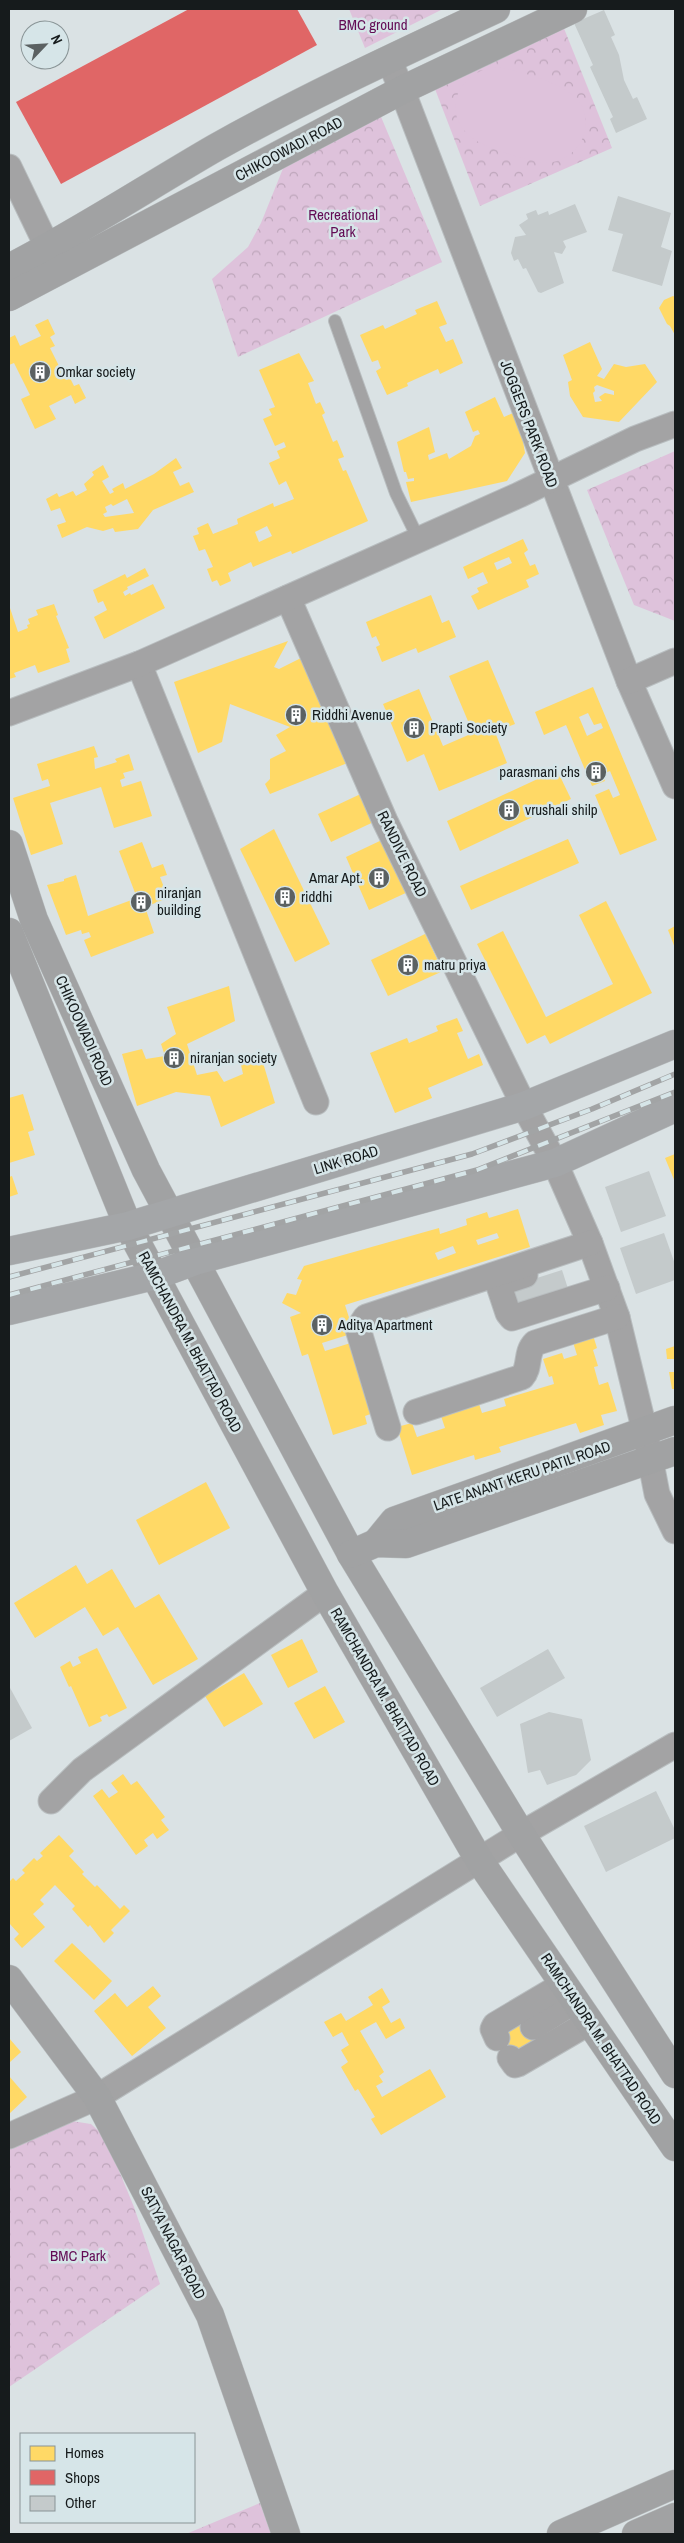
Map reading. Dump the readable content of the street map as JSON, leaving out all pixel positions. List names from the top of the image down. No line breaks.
{"streets":{"main road":["LINK ROAD"],"street":["CHIKOOWADI ROAD","JOGGERS PARK ROAD","RANDIVE ROAD","RAMCHANDRA M. BHATTAD ROAD","LATE ANANT KERU PATIL ROAD","SATYA NAGAR ROAD"]},"crossings":[["CHIKOOWADI ROAD","JOGGERS PARK ROAD"],["CHIKOOWADI ROAD","LINK ROAD"],["CHIKOOWADI ROAD","RAMCHANDRA M. BHATTAD ROAD"],["RANDIVE ROAD","LINK ROAD"],["RANDIVE ROAD","LATE ANANT KERU PATIL ROAD"],["LINK ROAD","RAMCHANDRA M. BHATTAD ROAD"]],"parks":["BMC ground","Recreational Park","BMC Park"],"places":{"building":["Omkar society","Riddhi Avenue","Prapti Society","parasmani chs","vrushali shilp","Amar Apt.","riddhi","niranjan building","matru priya","niranjan society","Aditya Apartment"]},"legend":["Homes","Shops","Other"],"north":"top right"}
